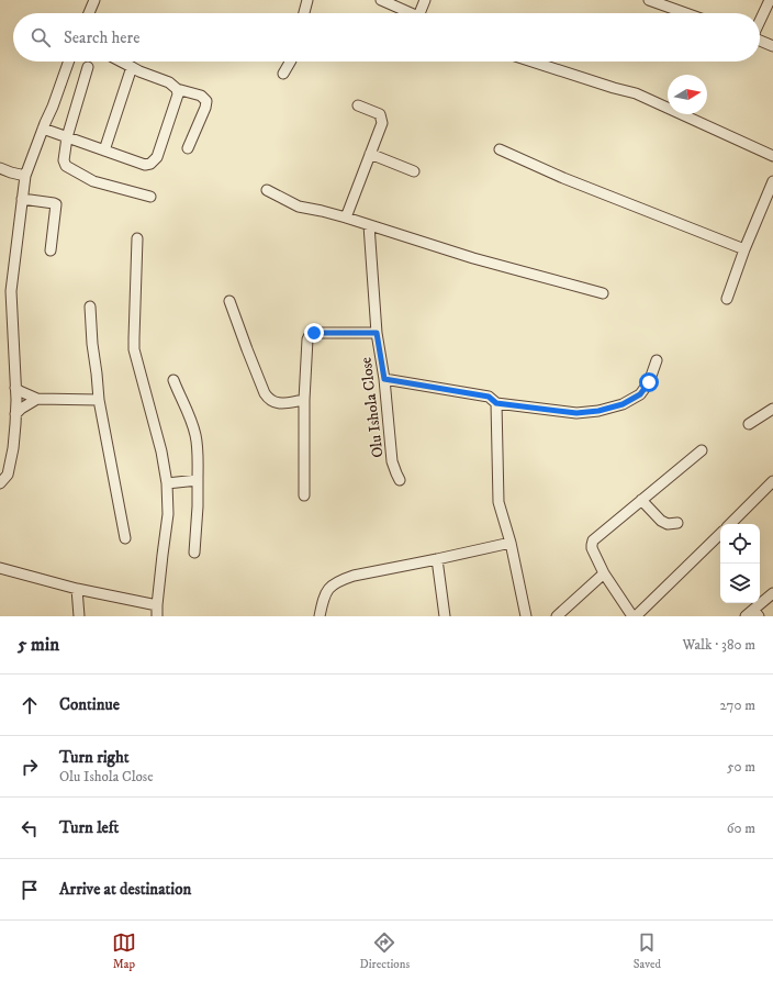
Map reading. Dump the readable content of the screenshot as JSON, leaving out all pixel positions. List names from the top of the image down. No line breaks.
{"streets":{"street":["Olu Ishola Close"]},"north":"right","page":{"search":"Search here","heading":["5 min","Walk · 380 m"],"list":[["Continue","270 m"],["Turn right","Olu Ishola Close","50 m"],["Turn left","60 m"],"Arrive at destination"],"nav":["Map","Directions","Saved"]}}
